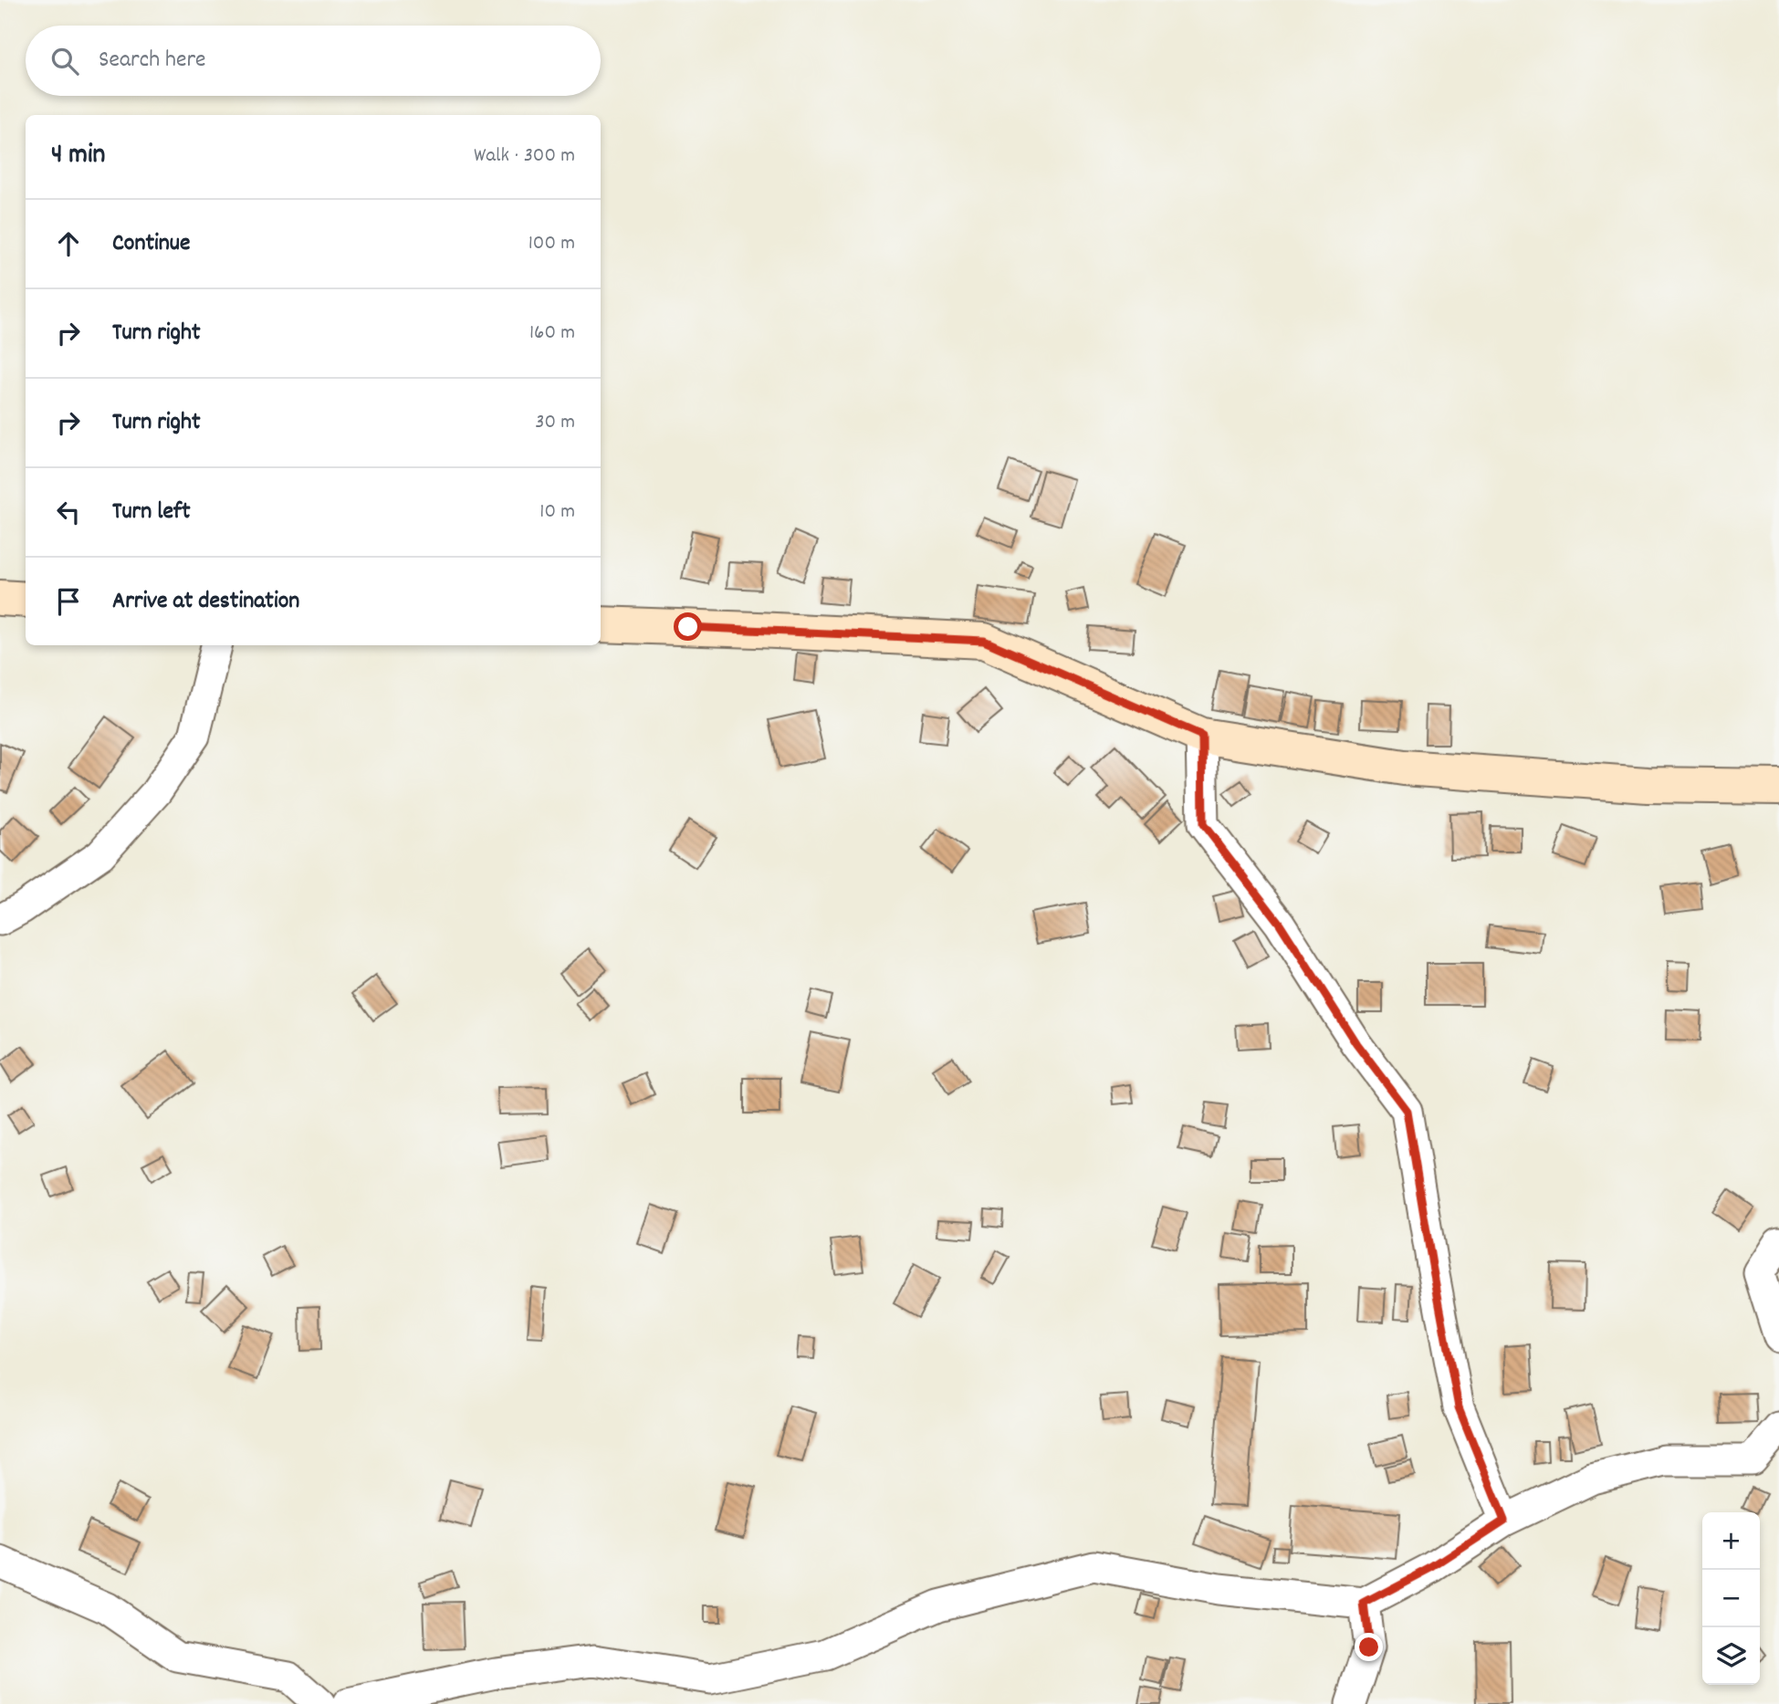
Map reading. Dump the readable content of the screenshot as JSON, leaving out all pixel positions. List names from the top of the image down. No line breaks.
{"page":{"search":"Search here","heading":["4 min","Walk · 300 m"],"list":[["Continue","100 m"],["Turn right","160 m"],["Turn right","30 m"],["Turn left","10 m"],"Arrive at destination"],"map_buttons":["+","−"]}}
